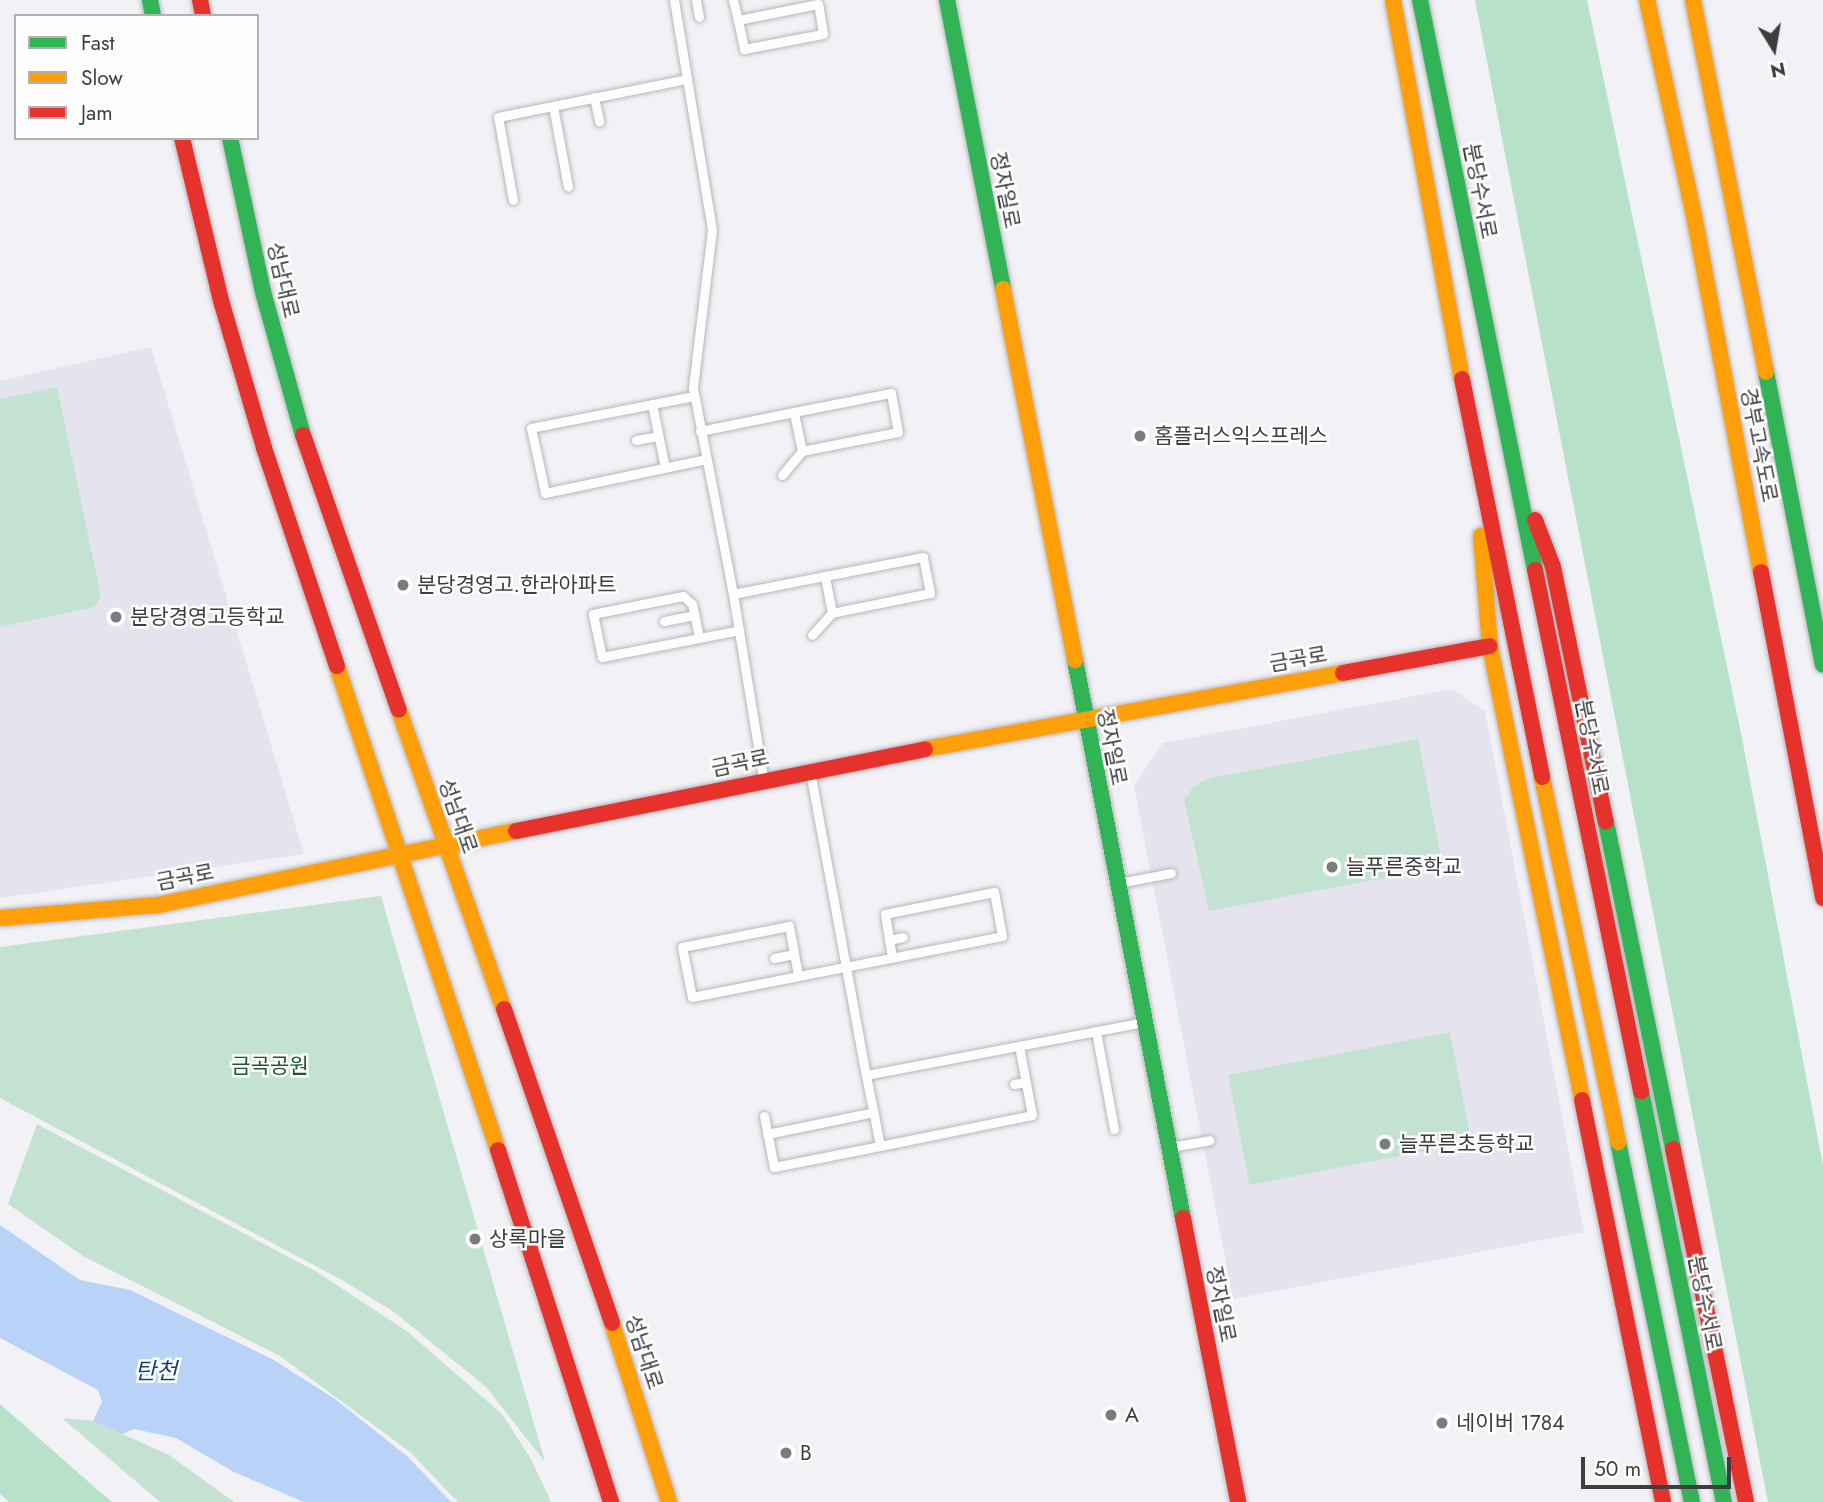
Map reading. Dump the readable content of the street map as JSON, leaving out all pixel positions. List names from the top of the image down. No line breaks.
{"streets":{"main road":["정자일로","분당수서로","성남대로","경부고속도로","금곡로"]},"crossings":[["정자일로","금곡로"],["성남대로","금곡로"]],"water":["탄천"],"parks":["금곡공원"],"places":["홈플러스익스프레스","분당경영고.한라아파트","분당경영고등학교","늘푸른중학교","늘푸른초등학교","상록마을","A","네이버 1784","B"],"legend":["Fast","Slow","Jam"],"scale_bar":"50 m","north":"bottom"}
